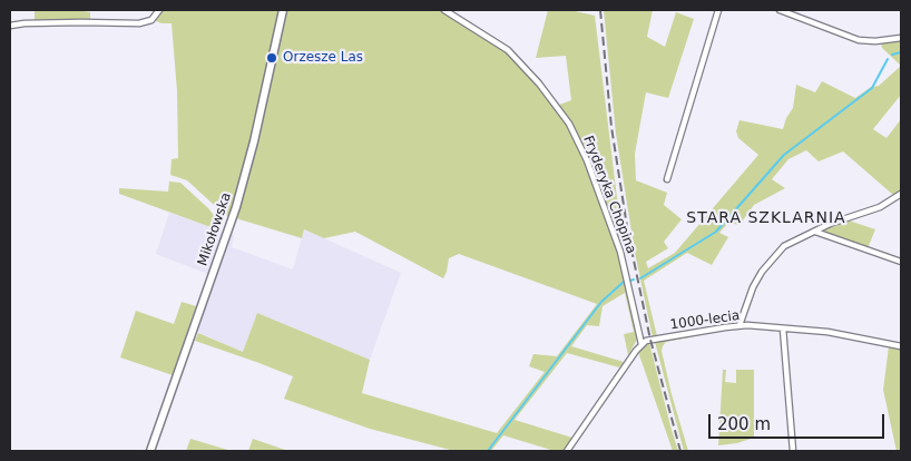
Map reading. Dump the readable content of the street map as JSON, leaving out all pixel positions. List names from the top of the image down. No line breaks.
{"streets":{"main road":["Mikołowska"],"street":["Fryderyka Chopina","1000-lecia"]},"crossings":[["Fryderyka Chopina","1000-lecia"]],"districts":["STARA SZKLARNIA"],"places":["Orzesze Las"],"scale_bar":"200 m"}
